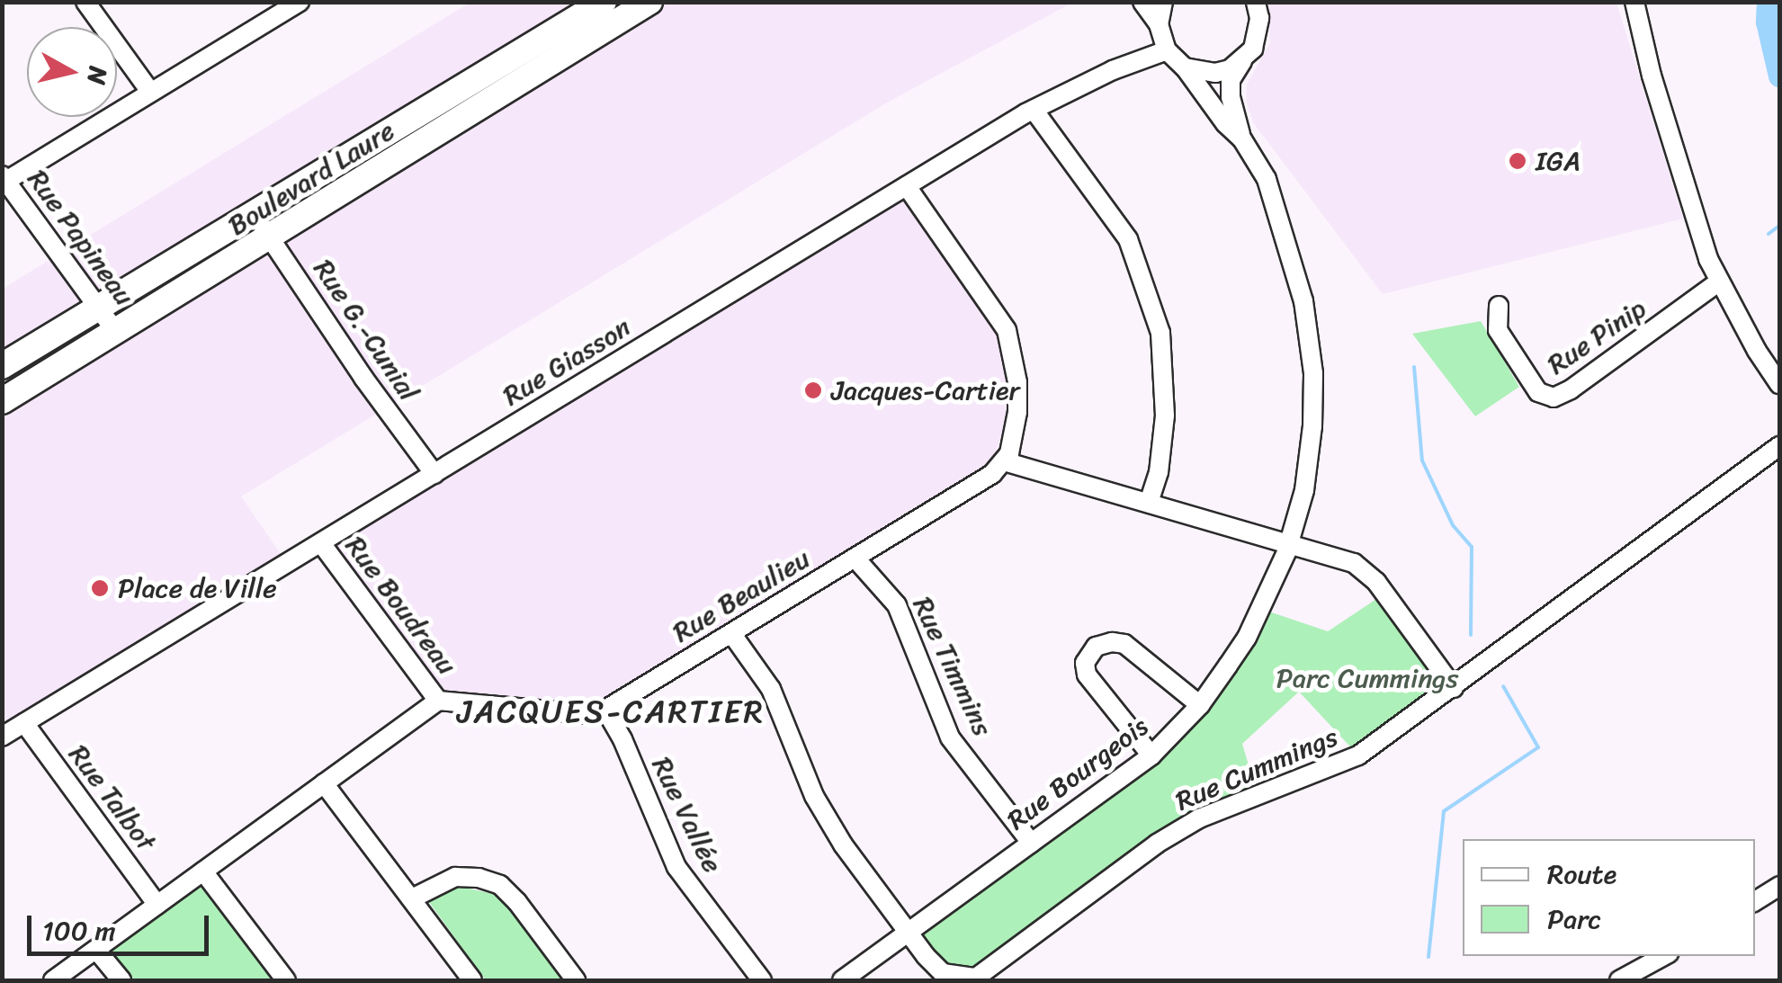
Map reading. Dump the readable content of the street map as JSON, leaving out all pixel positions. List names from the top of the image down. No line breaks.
{"streets":{"highway":["Boulevard Laure"],"street":["Rue Papineau","Rue G.-Cunial","Rue Pinip","Rue Giasson","Rue Beaulieu","Rue Boudreau","Rue Timmins","Rue Cummings","Rue Bourgeois","Rue Talbot","Rue Vallée"]},"crossings":[["Boulevard Laure","Rue Papineau"],["Boulevard Laure","Rue G.-Cunial"],["Rue G.-Cunial","Rue Giasson"],["Rue Giasson","Rue Boudreau"],["Rue Giasson","Rue Bourgeois"],["Rue Giasson","Rue Talbot"],["Rue Beaulieu","Rue Timmins"],["Rue Beaulieu","Rue Cummings"],["Rue Beaulieu","Rue Vallée"],["Rue Timmins","Rue Bourgeois"],["Rue Cummings","Rue Bourgeois"]],"districts":["JACQUES-CARTIER"],"parks":["Parc Cummings"],"places":["IGA","Jacques-Cartier","Place de Ville"],"legend":["Route","Parc"],"scale_bar":"100 m","north":"right"}
